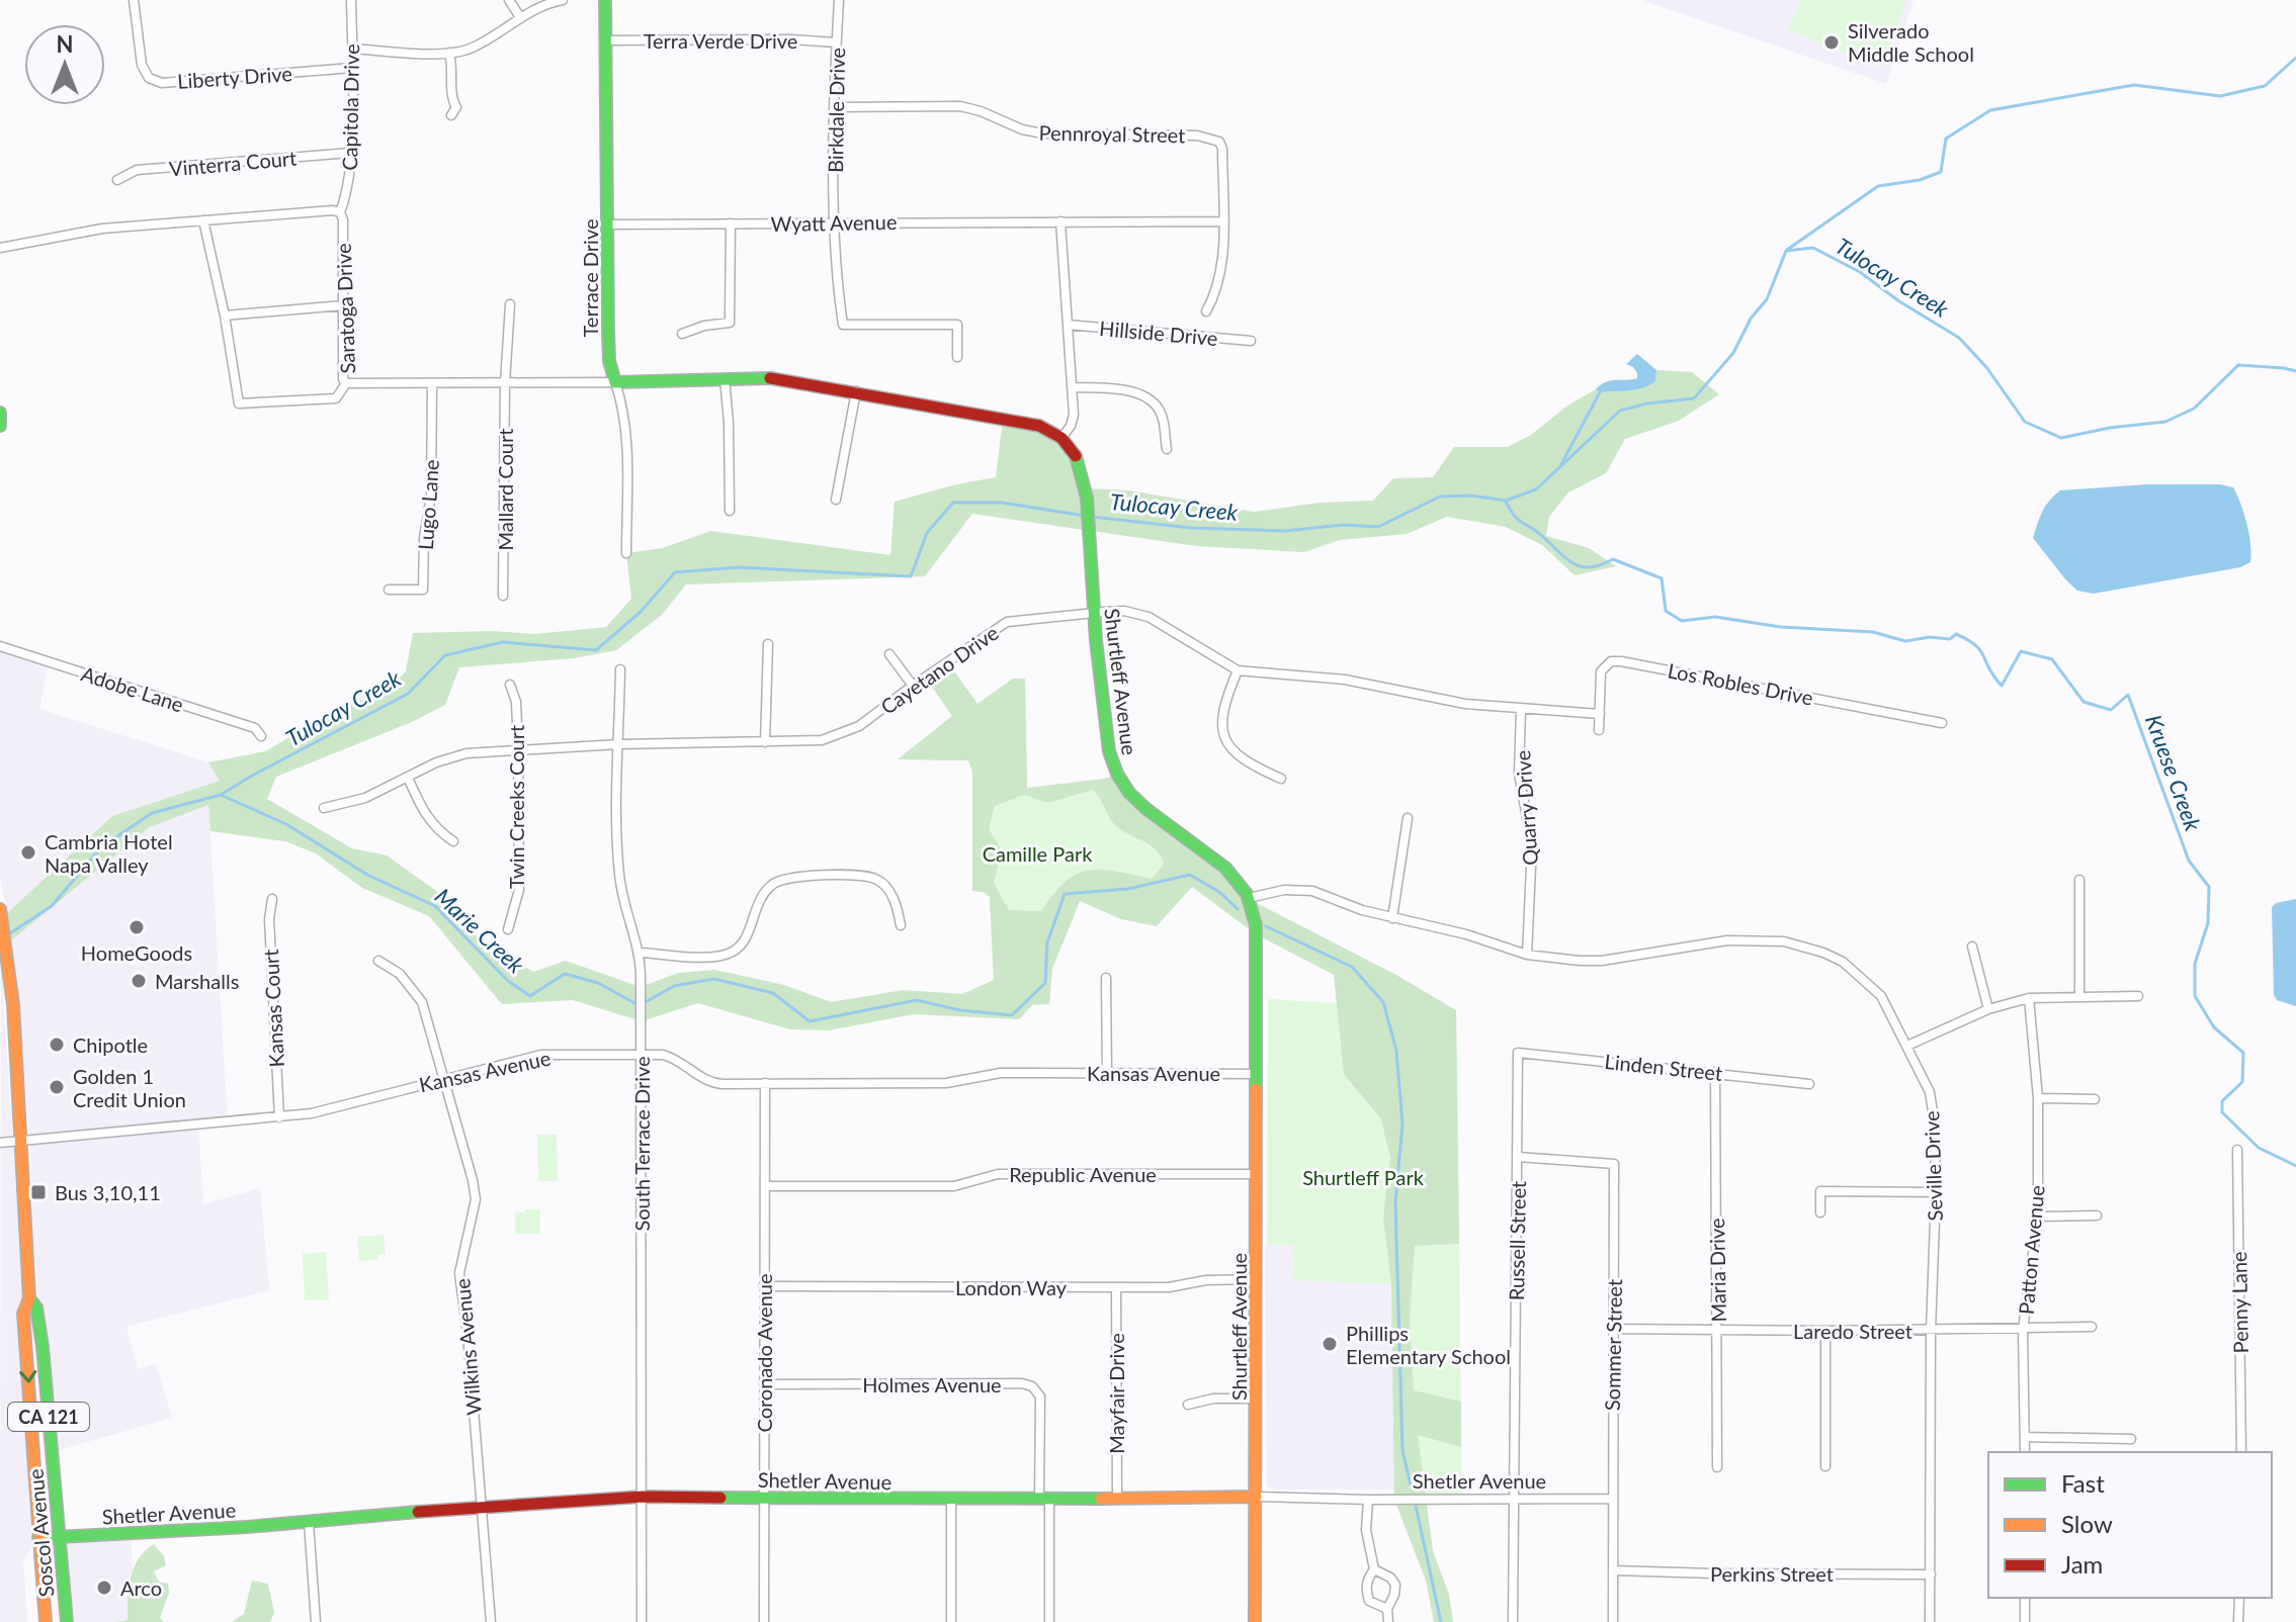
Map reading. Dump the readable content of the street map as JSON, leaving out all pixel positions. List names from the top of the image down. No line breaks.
{"streets":{"street":["Terra Verde Drive","Liberty Drive","Capitola Drive","Birkdale Drive","Pennroyal Street","Vinterra Court","Wyatt Avenue","Terrace Drive","Saratoga Drive","Hillside Drive","Mallard Court","Lugo Lane","Cayetano Drive","Shurtleff Avenue","Los Robles Drive","Adobe Lane","Twin Creeks Court","Quarry Drive","Kansas Court","Linden Street","Kansas Avenue","South Terrace Drive","Seville Drive","Republic Avenue","Russell Street","Patton Avenue","Maria Drive","London Way","Penny Lane","Laredo Street","Sommer Street","Wilkins Avenue","Coronado Avenue","Holmes Avenue","Mayfair Drive","CA 121","Shetler Avenue","Soscol Avenue","Perkins Street"]},"crossings":[["Terra Verde Drive","Birkdale Drive"],["Terra Verde Drive","Terrace Drive"],["Liberty Drive","Capitola Drive"],["Capitola Drive","Vinterra Court"],["Capitola Drive","Saratoga Drive"],["Birkdale Drive","Pennroyal Street"],["Birkdale Drive","Wyatt Avenue"],["Pennroyal Street","Wyatt Avenue"],["Wyatt Avenue","Terrace Drive"],["Terrace Drive","Saratoga Drive"],["Saratoga Drive","Mallard Court"],["Saratoga Drive","Lugo Lane"],["Cayetano Drive","Shurtleff Avenue"],["Cayetano Drive","Los Robles Drive"],["Cayetano Drive","Twin Creeks Court"],["Cayetano Drive","Quarry Drive"],["Cayetano Drive","South Terrace Drive"],["Shurtleff Avenue","Kansas Avenue"],["Shurtleff Avenue","Seville Drive"],["Shurtleff Avenue","Republic Avenue"],["Shurtleff Avenue","London Way"],["Shurtleff Avenue","Shetler Avenue"],["Quarry Drive","Seville Drive"],["Kansas Court","Kansas Avenue"],["Linden Street","Russell Street"],["Linden Street","Maria Drive"],["Kansas Avenue","South Terrace Drive"],["Kansas Avenue","Wilkins Avenue"],["Kansas Avenue","Coronado Avenue"],["Kansas Avenue","Soscol Avenue"],["South Terrace Drive","Shetler Avenue"],["Seville Drive","Laredo Street"],["Seville Drive","Perkins Street"],["Republic Avenue","Coronado Avenue"],["Russell Street","Sommer Street"],["Russell Street","Shetler Avenue"],["Patton Avenue","Laredo Street"],["Maria Drive","Laredo Street"],["London Way","Coronado Avenue"],["London Way","Mayfair Drive"],["Laredo Street","Sommer Street"],["Sommer Street","Shetler Avenue"],["Sommer Street","Perkins Street"],["Wilkins Avenue","Shetler Avenue"],["Coronado Avenue","Holmes Avenue"],["Coronado Avenue","Shetler Avenue"],["Holmes Avenue","Shetler Avenue"],["Mayfair Drive","Shetler Avenue"],["Shetler Avenue","Soscol Avenue"]],"water":["Tulocay Creek","Kruese Creek","Marie Creek"],"parks":["Camille Park","Shurtleff Park"],"places":{"other":["Silverado Middle School","Cambria Hotel Napa Valley","HomeGoods","Marshalls","Chipotle","Golden 1 Credit Union","Phillips Elementary School","Arco"],"transit":["Bus 3,10,11"]},"legend":["Fast","Slow","Jam"],"north":"top"}
